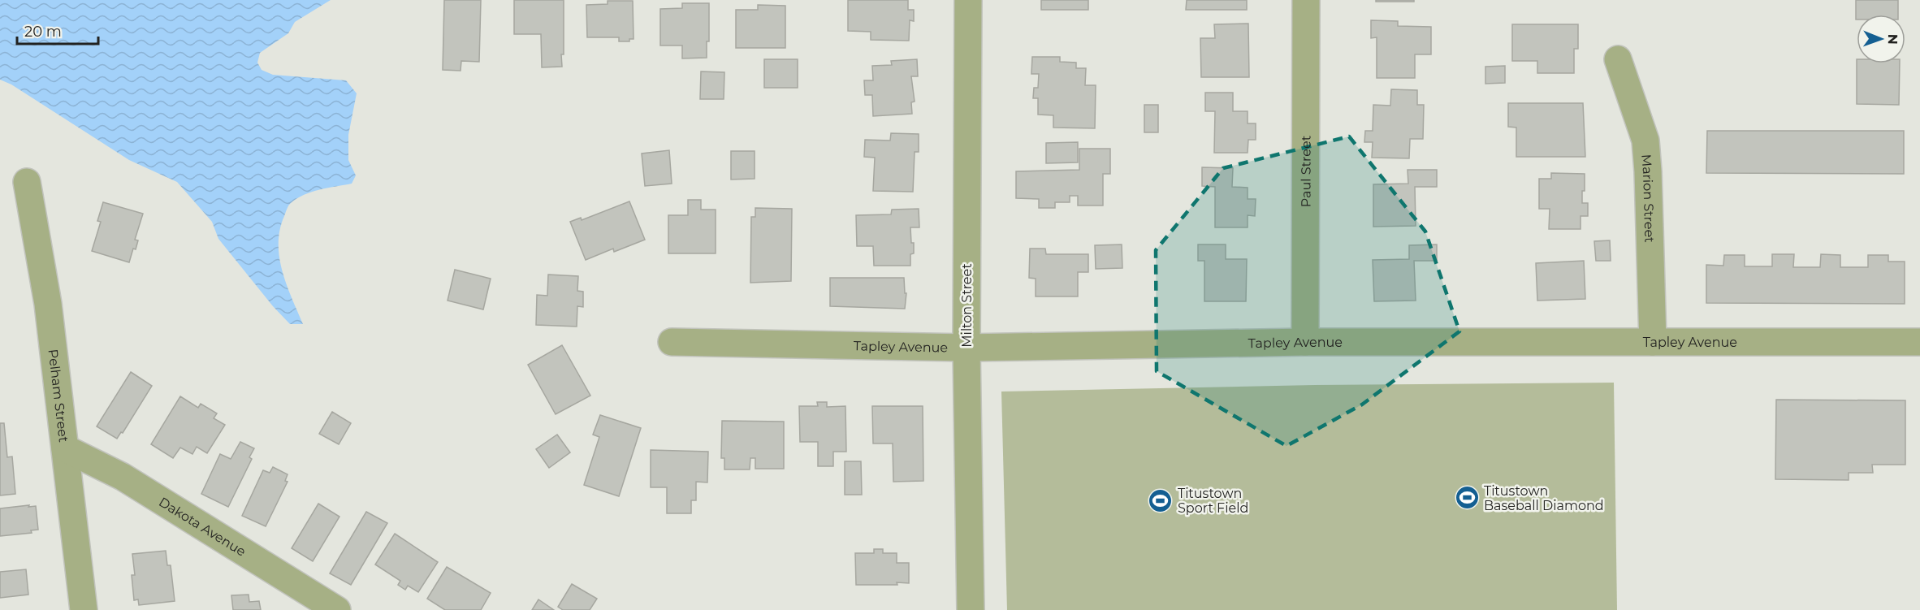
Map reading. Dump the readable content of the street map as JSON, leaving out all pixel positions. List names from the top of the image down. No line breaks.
{"streets":{"street":["Paul Street","Marion Street","Milton Street","Tapley Avenue","Pelham Street","Dakota Avenue"]},"crossings":[["Paul Street","Tapley Avenue"],["Marion Street","Tapley Avenue"],["Milton Street","Tapley Avenue"],["Pelham Street","Dakota Avenue"]],"places":{"sports":["Titustown Baseball Diamond","Titustown Sport Field"]},"scale_bar":"20 m","north":"right"}
